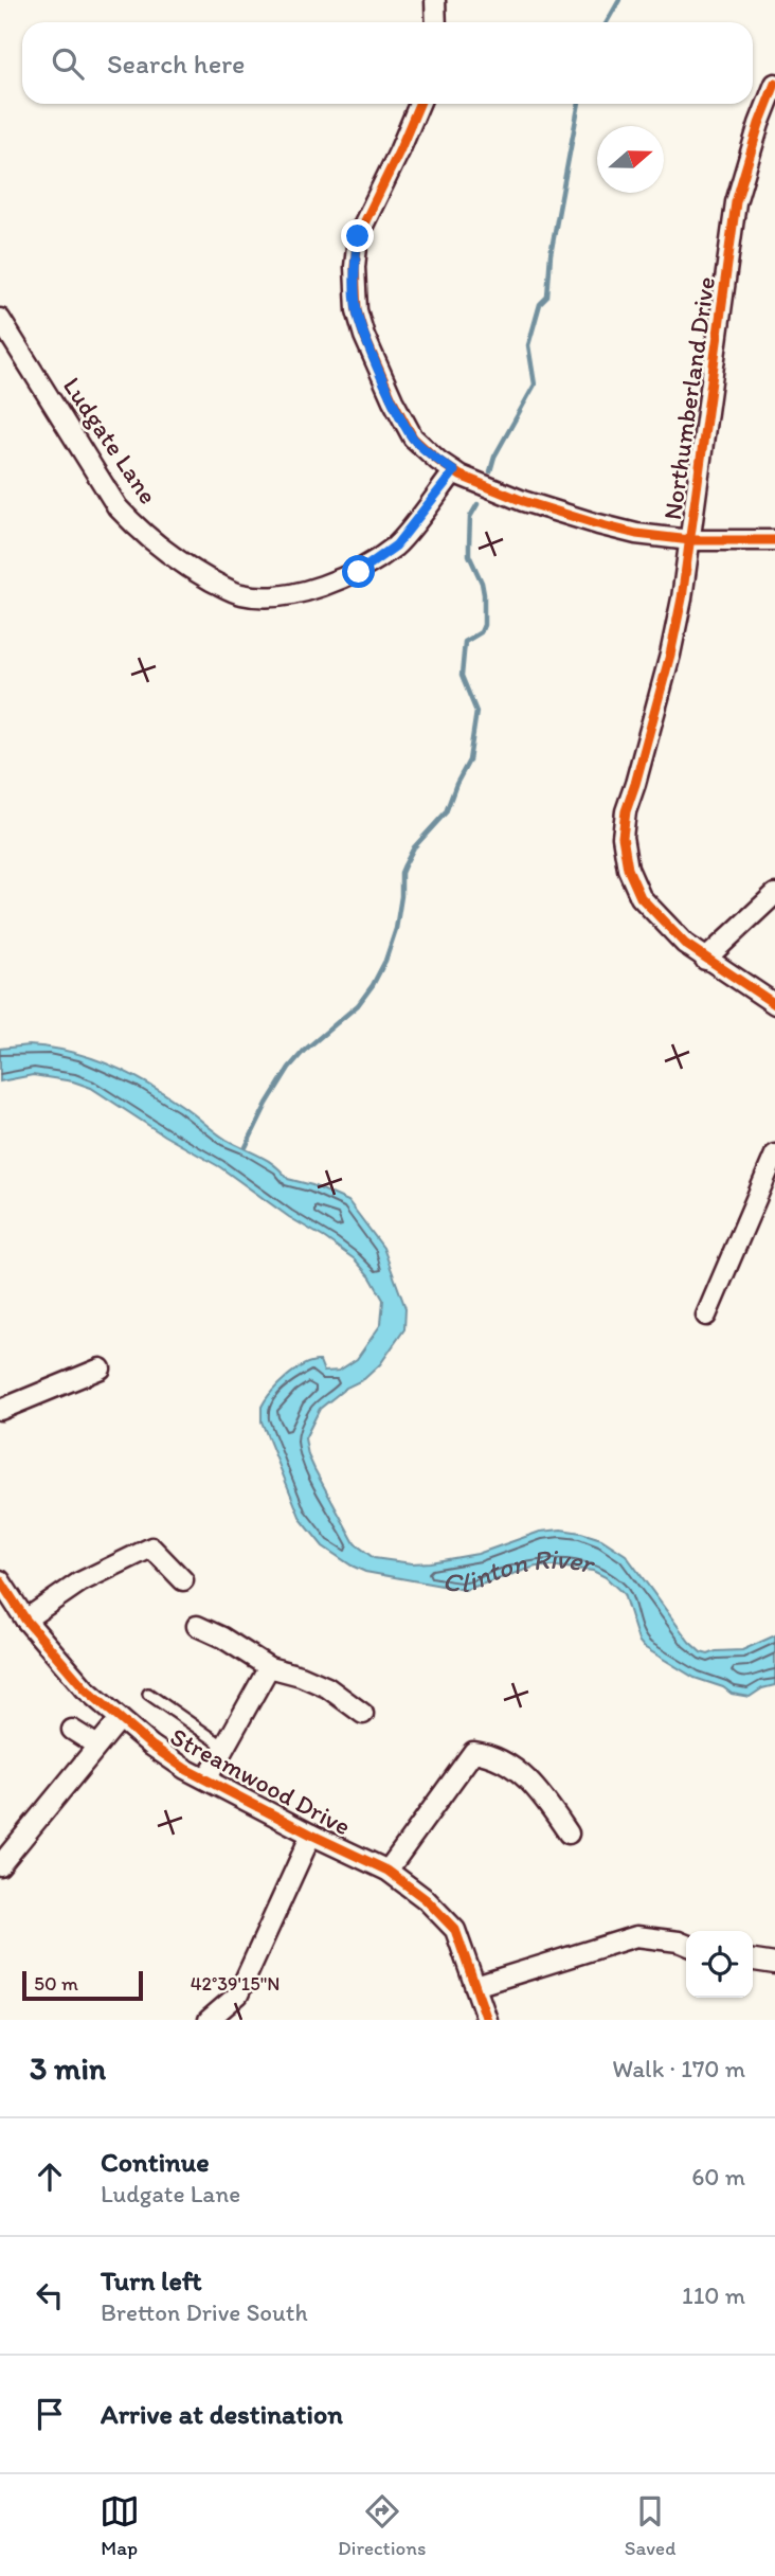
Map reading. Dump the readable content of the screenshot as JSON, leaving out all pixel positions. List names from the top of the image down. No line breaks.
{"streets":{"street":["Northumberland Drive","Ludgate Lane","Streamwood Drive"]},"water":["Clinton River"],"scale_bar":"50 m","north":"right","page":{"search":"Search here","scale":"50 m","heading":["3 min","Walk · 170 m"],"list":[["Continue","Ludgate Lane","60 m"],["Turn left","Bretton Drive South","110 m"],"Arrive at destination"],"nav":["Map","Directions","Saved"]},"coordinates":["42°39'15\"N"]}
